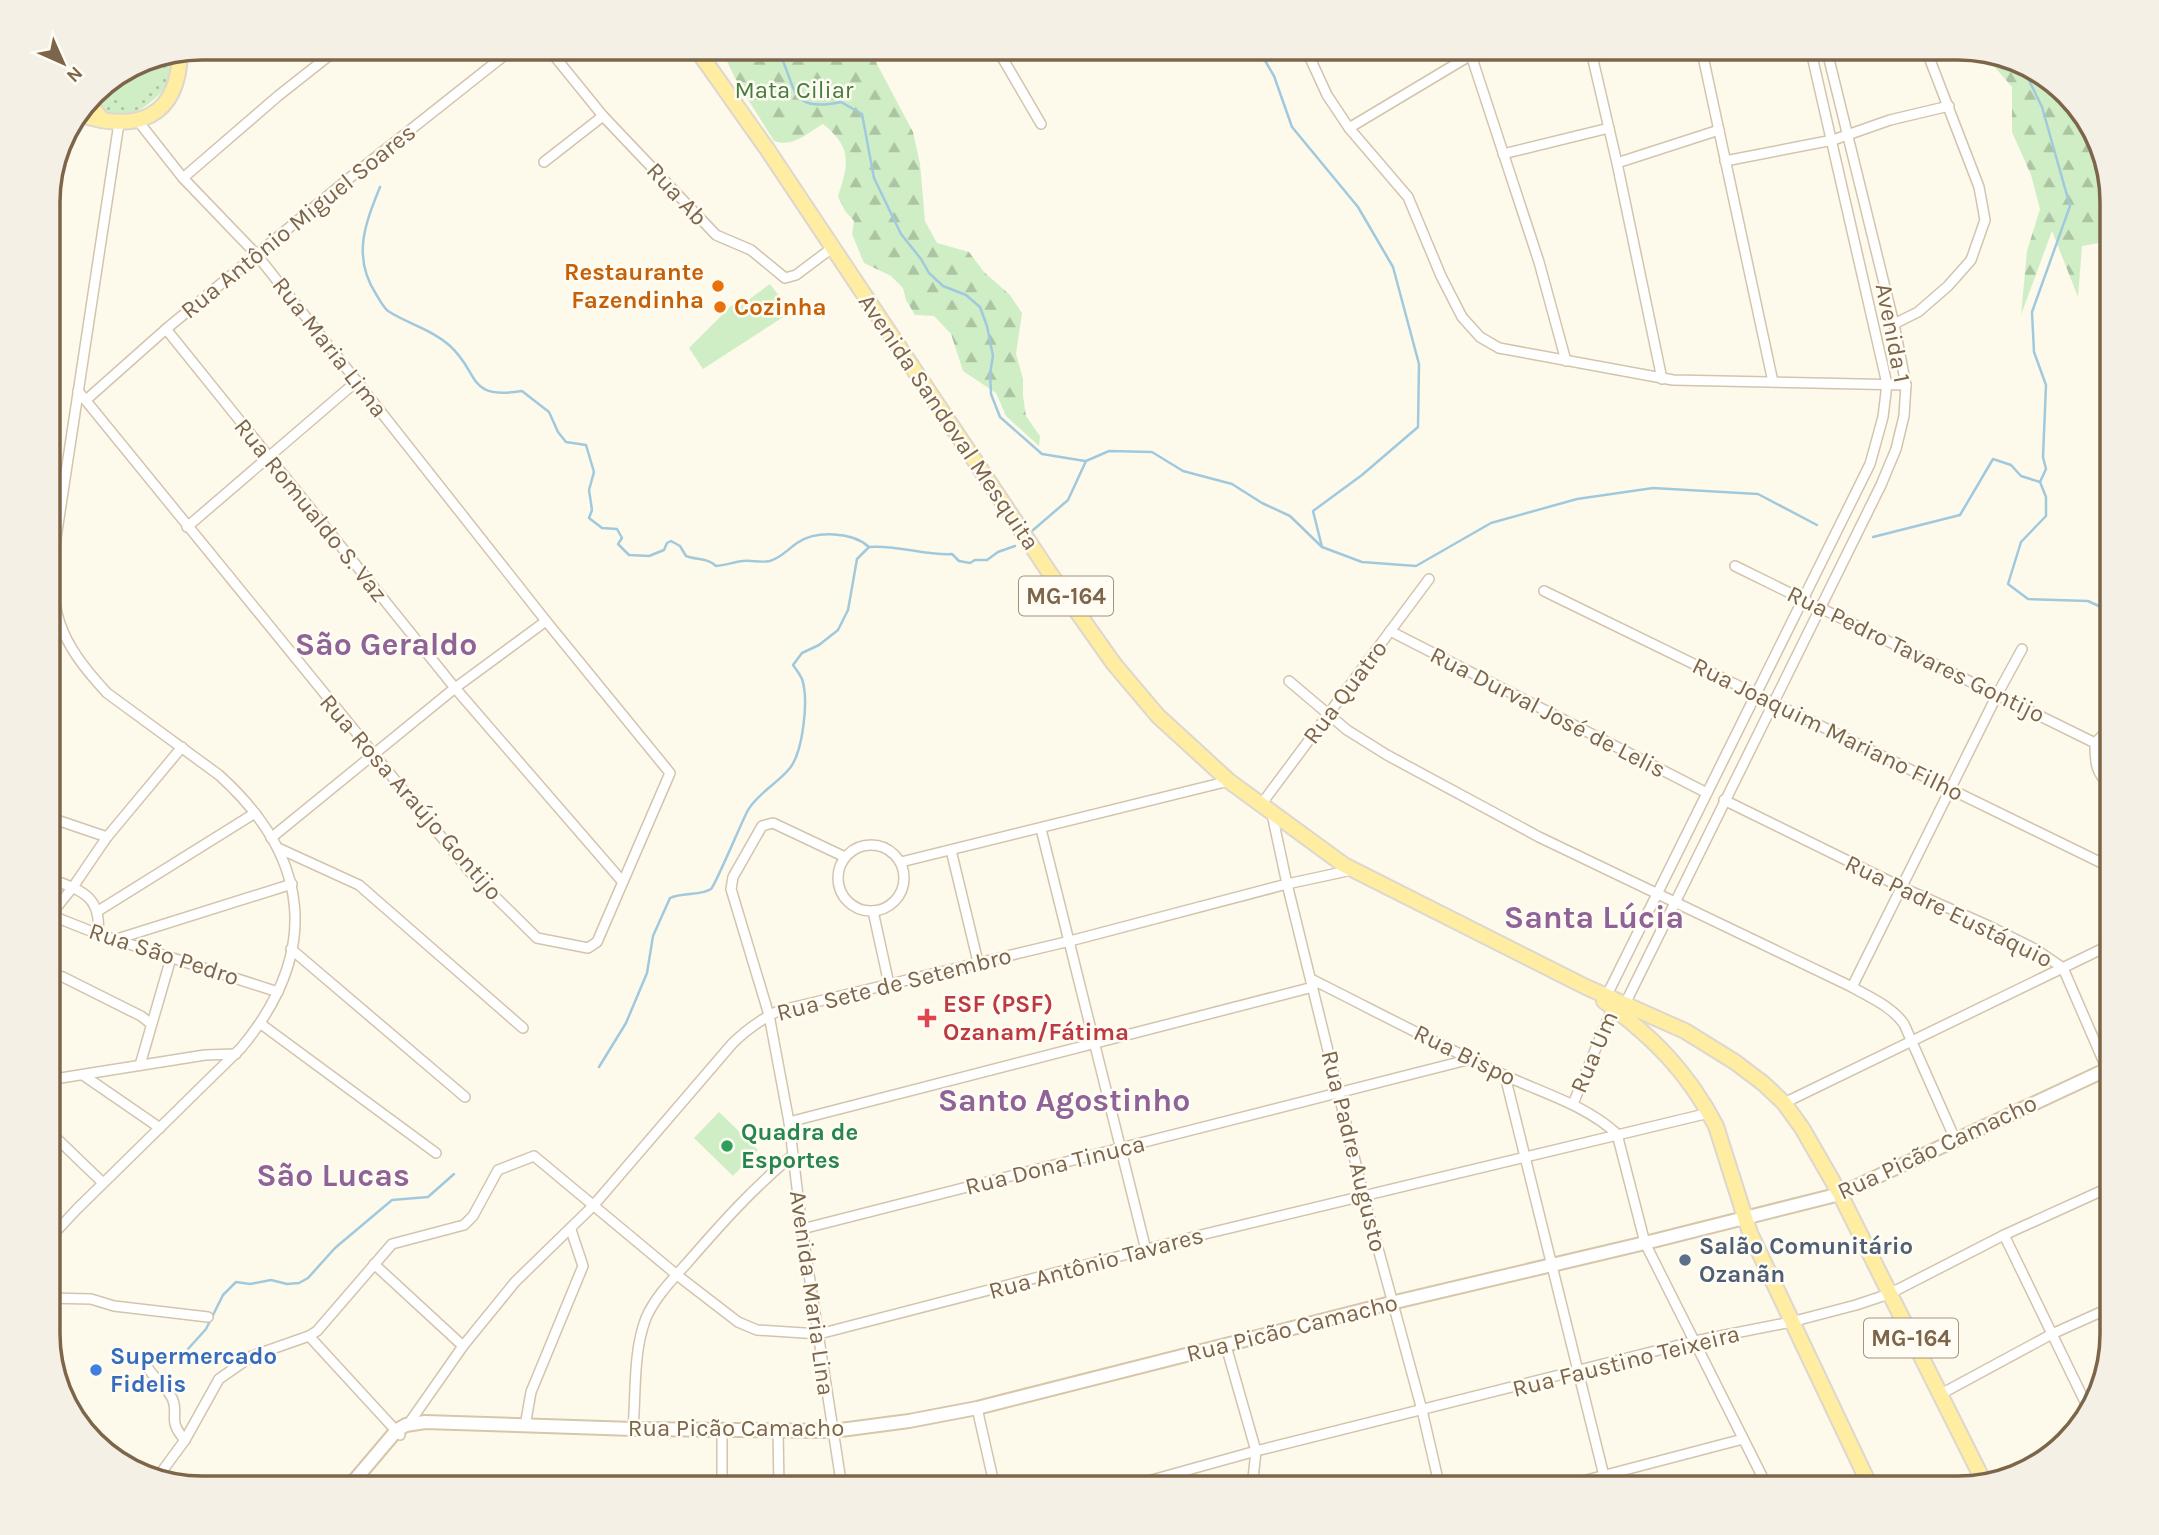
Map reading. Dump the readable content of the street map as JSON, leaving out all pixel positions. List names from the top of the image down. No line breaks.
{"streets":{"main road":["Avenida Sandoval Mesquita","MG-164"],"street":["Rua Ab","Rua Antônio Miguel Soares","Avenida 1","Rua Maria Lima","Rua Romualdo S. Vaz","Rua Pedro Tavares Gontijo","Rua Quatro","Rua Durval José de Lelis","Rua Joaquim Mariano Filho","Rua Rosa Araújo Gontijo","Rua Padre Eustáquio","Rua São Pedro","Rua Sete de Setembro","Rua Um","Rua Bispo","Rua Picão Camacho","Rua Padre Augusto","Rua Dona Tinuca","Rua Antônio Tavares","Avenida Maria Lina","Rua Faustino Teixeira"]},"crossings":[["Rua Ab","Avenida Sandoval Mesquita"],["Rua Antônio Miguel Soares","Rua Maria Lima"],["Rua Antônio Miguel Soares","Rua Romualdo S. Vaz"],["Rua Antônio Miguel Soares","Rua Rosa Araújo Gontijo"],["Avenida 1","Avenida Sandoval Mesquita"],["Avenida 1","Rua Pedro Tavares Gontijo"],["Avenida 1","Rua Durval José de Lelis"],["Avenida 1","Rua Joaquim Mariano Filho"],["Avenida 1","Rua Padre Eustáquio"],["Avenida 1","Rua Um"],["Rua Maria Lima","Rua Romualdo S. Vaz"],["Rua Maria Lima","Rua Rosa Araújo Gontijo"],["Avenida Sandoval Mesquita","MG-164"],["Avenida Sandoval Mesquita","Rua Quatro"],["Avenida Sandoval Mesquita","Rua Sete de Setembro"],["Avenida Sandoval Mesquita","Rua Um"],["Avenida Sandoval Mesquita","Rua Picão Camacho"],["Avenida Sandoval Mesquita","Rua Padre Augusto"],["Rua Romualdo S. Vaz","Rua Rosa Araújo Gontijo"],["MG-164","Rua Picão Camacho"],["MG-164","Rua Faustino Teixeira"],["Rua Quatro","Rua Durval José de Lelis"],["Rua Quatro","Rua Padre Augusto"],["Rua Sete de Setembro","Rua Picão Camacho"],["Rua Sete de Setembro","Rua Padre Augusto"],["Rua Sete de Setembro","Rua Antônio Tavares"],["Rua Sete de Setembro","Avenida Maria Lina"],["Rua Um","Rua Bispo"],["Rua Bispo","Rua Padre Augusto"],["Rua Bispo","Rua Dona Tinuca"],["Rua Bispo","Rua Antônio Tavares"],["Rua Picão Camacho","Rua Padre Augusto"],["Rua Picão Camacho","Avenida Maria Lina"],["Rua Padre Augusto","Rua Dona Tinuca"],["Rua Padre Augusto","Rua Antônio Tavares"],["Rua Padre Augusto","Rua Faustino Teixeira"],["Rua Dona Tinuca","Avenida Maria Lina"],["Rua Antônio Tavares","Avenida Maria Lina"]],"districts":["São Geraldo","Santa Lúcia","Santo Agostinho","São Lucas"],"parks":["Mata Ciliar"],"places":{"other":["Restaurante Fazendinha","Cozinha","Quadra de Esportes","Salão Comunitário Ozanãn","Supermercado Fidelis"],"health":["ESF (PSF) Ozanam/Fátima"]},"north":"bottom right"}
